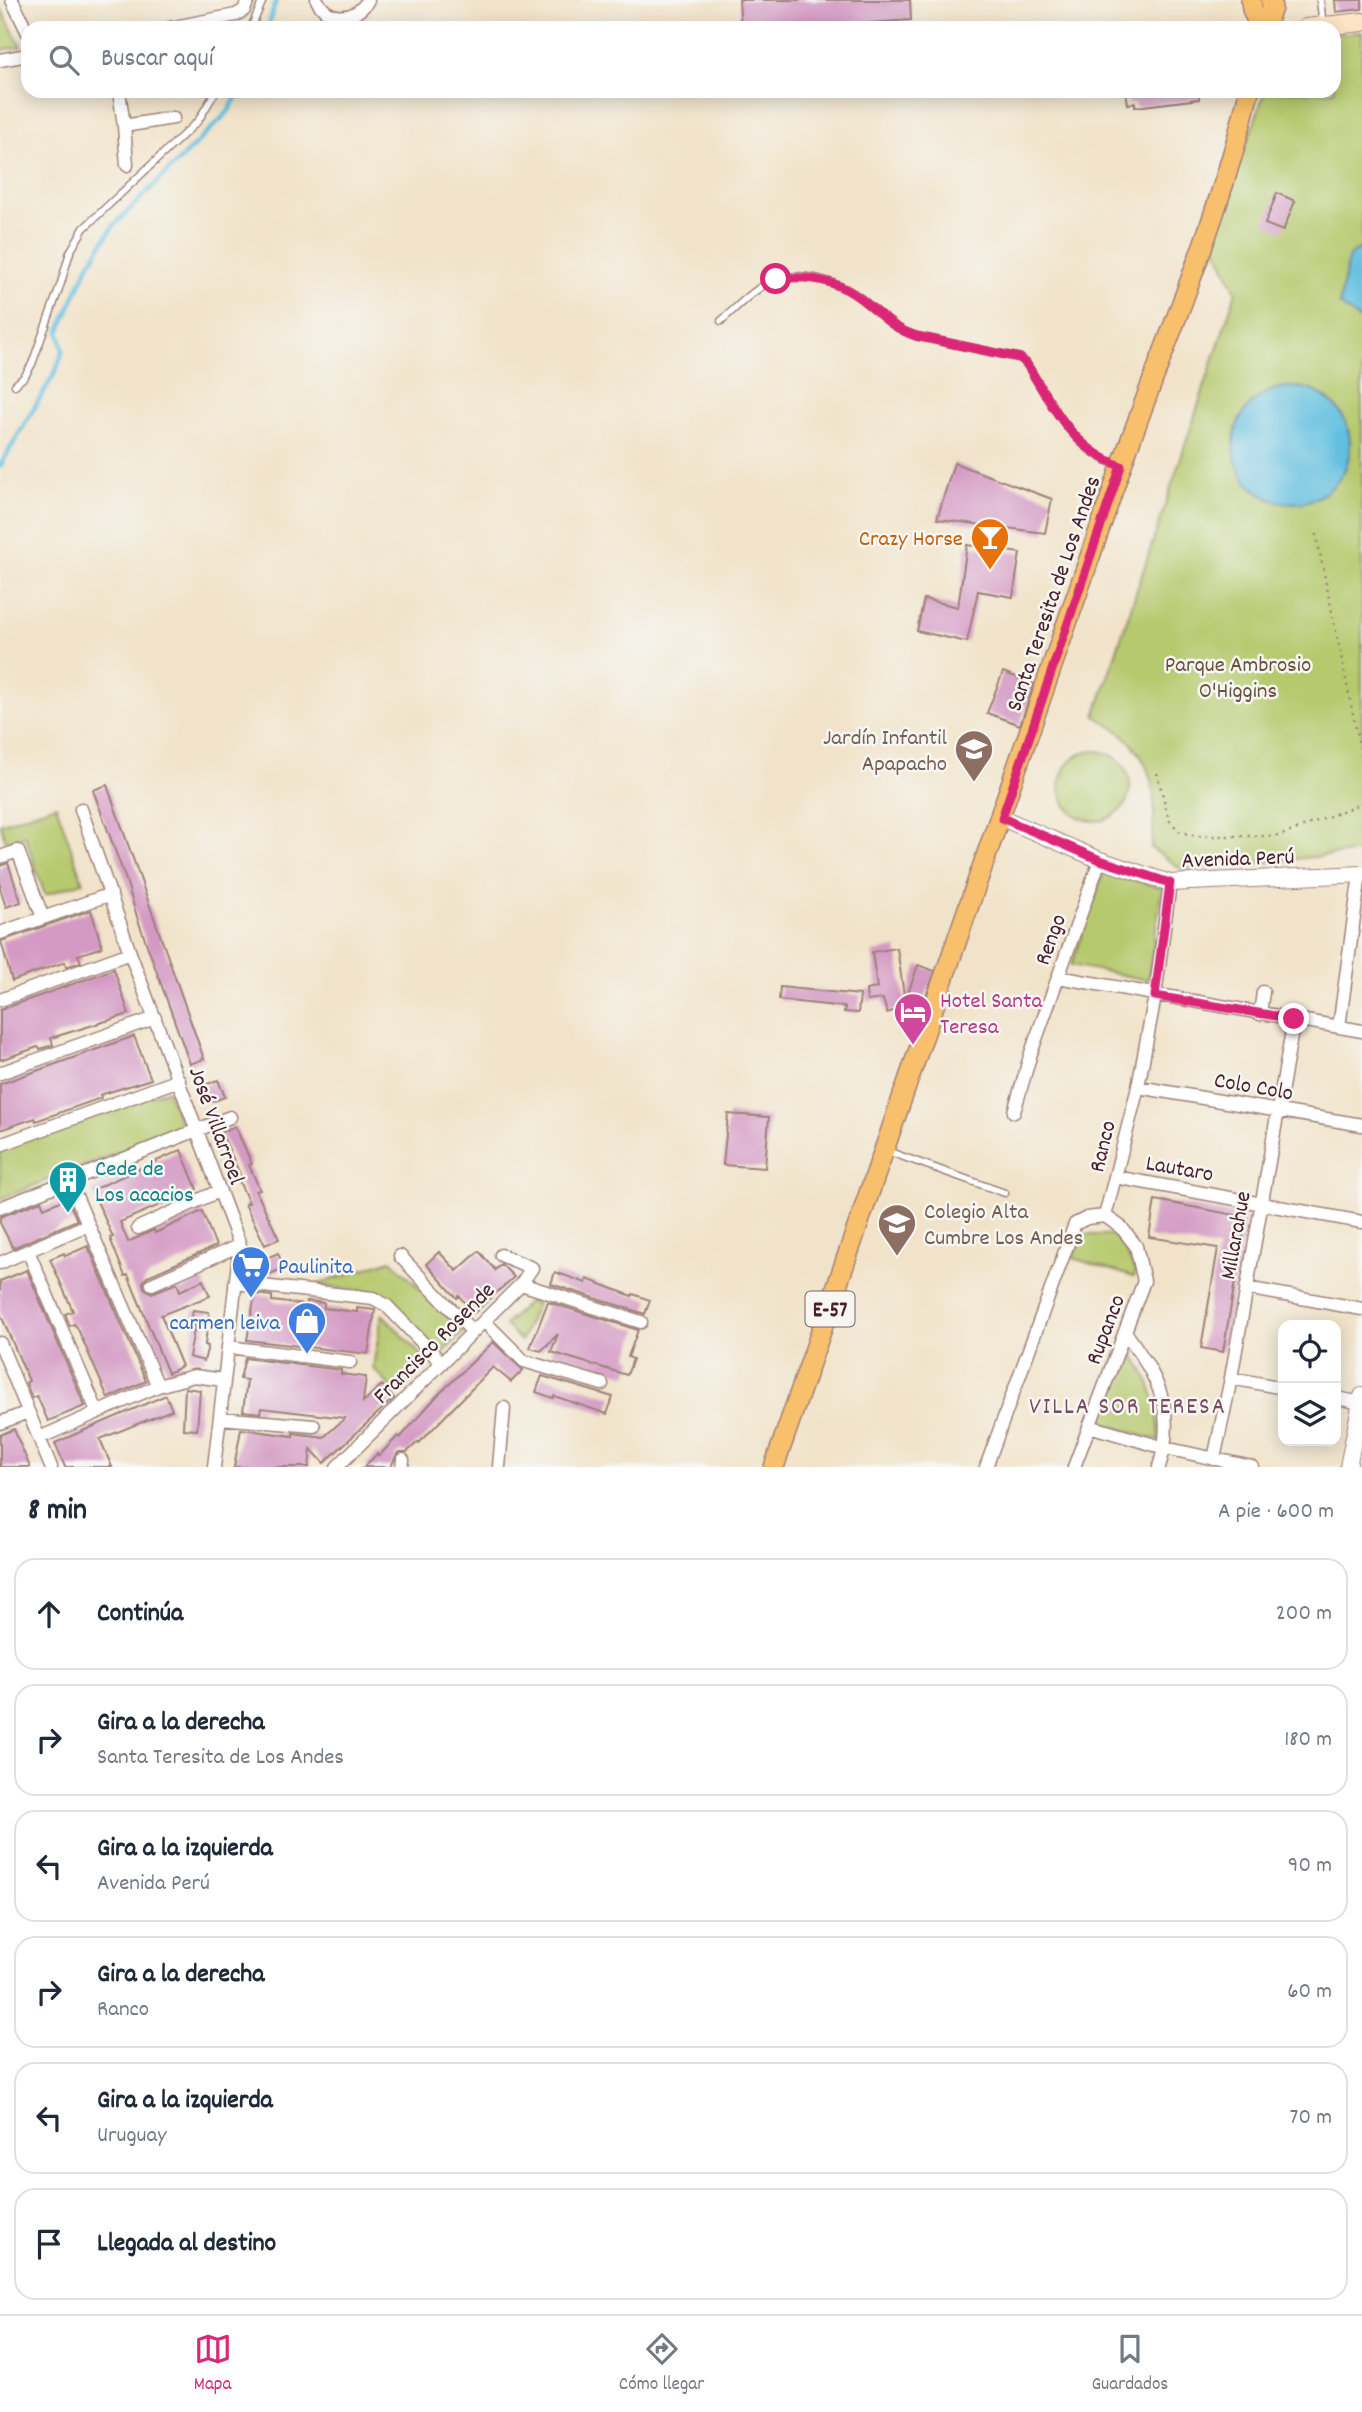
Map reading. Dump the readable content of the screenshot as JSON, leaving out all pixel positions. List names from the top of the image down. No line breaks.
{"streets":{"main road":["Santa Teresita de Los Andes","E-57"],"street":["Avenida Perú","Rengo","Colo Colo","José Villarroel","Ranco","Lautaro","Millarahue","Rupanco","Francisco Rosende"]},"crossings":[["Santa Teresita de Los Andes","Avenida Perú"],["Avenida Perú","Rengo"],["Avenida Perú","Ranco"],["Colo Colo","Ranco"],["Colo Colo","Millarahue"],["Ranco","Lautaro"],["Ranco","Rupanco"],["Lautaro","Millarahue"]],"districts":["VILLA SOR TERESA"],"parks":["Parque Ambrosio O'Higgins"],"places":{"bar":["Crazy Horse"],"school or university":["Jardín Infantil Apapacho","Colegio Alta Cumbre Los Andes"],"hotel":["Hotel Santa Teresa"],"building":["Cede de Los acacios"],"supermarket":["Paulinita"],"shop":["carmen leiva"]},"page":{"search":"Buscar aquí","heading":["8 min","A pie · 600 m"],"list":[["Continúa","200 m"],["Gira a la derecha","Santa Teresita de Los Andes","180 m"],["Gira a la izquierda","Avenida Perú","90 m"],["Gira a la derecha","Ranco","60 m"],["Gira a la izquierda","Uruguay","70 m"],"Llegada al destino"],"nav":["Mapa","Cómo llegar","Guardados"]}}
